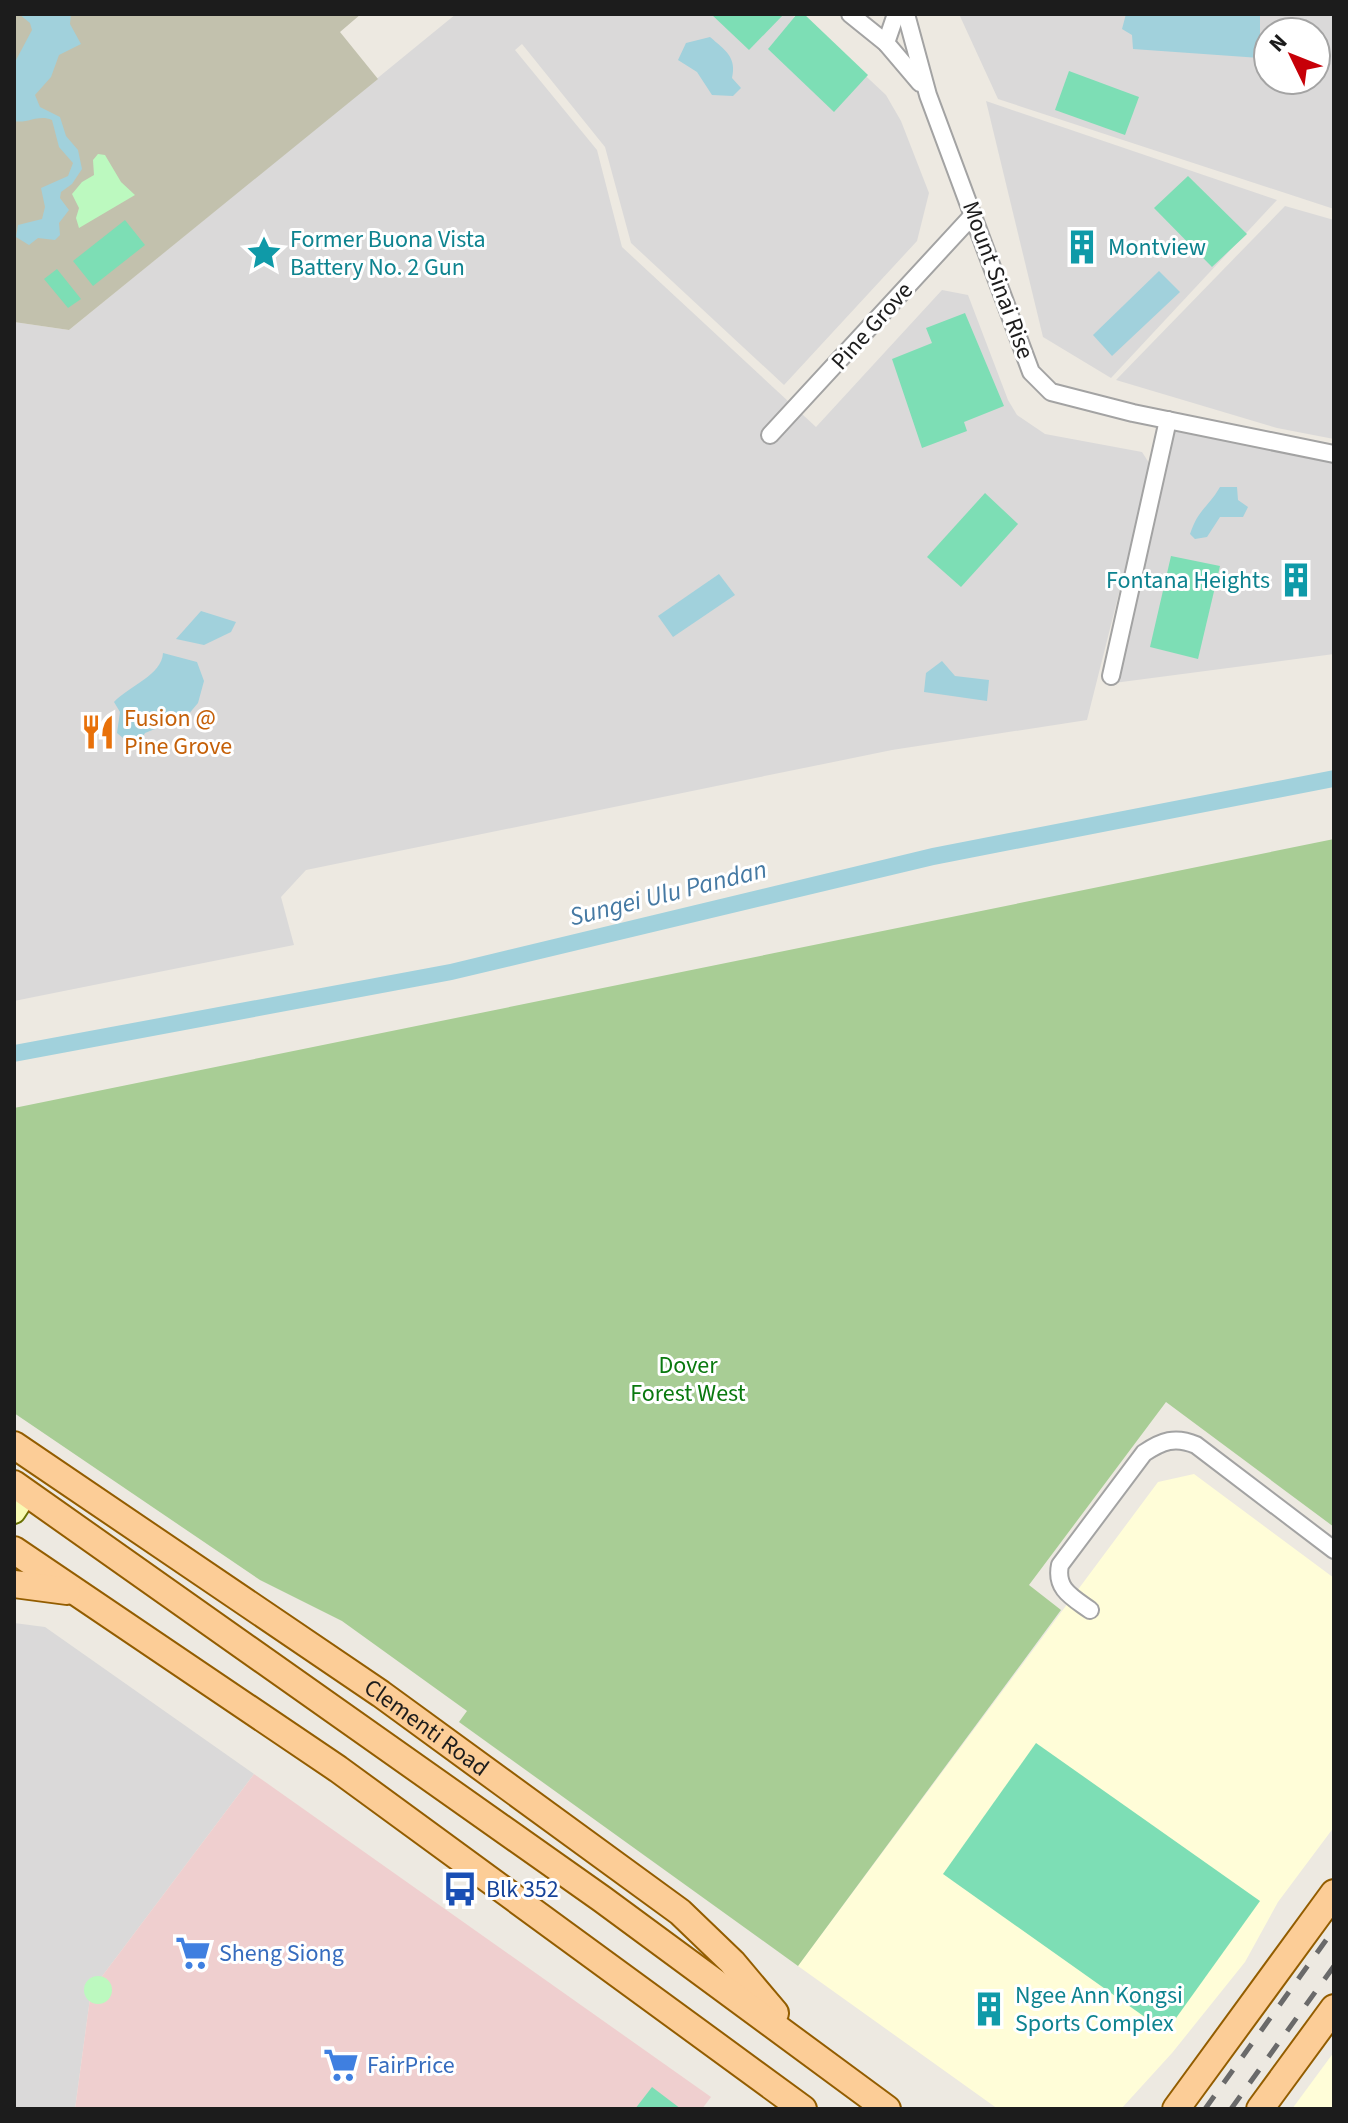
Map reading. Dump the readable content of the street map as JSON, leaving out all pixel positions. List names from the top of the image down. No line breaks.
{"streets":{"main road":["Clementi Road"],"street":["Mount Sinai Rise","Pine Grove"]},"crossings":[["Mount Sinai Rise","Pine Grove"]],"water":["Sungei Ulu Pandan"],"parks":["Dover Forest West"],"places":{"building":["Montview","Fontana Heights","Ngee Ann Kongsi Sports Complex"],"place":["Former Buona Vista Battery No. 2 Gun"],"restaurant":["Fusion @ Pine Grove"],"bus stop":["Blk 352"],"supermarket":["Sheng Siong","FairPrice"]},"north":"top left"}
